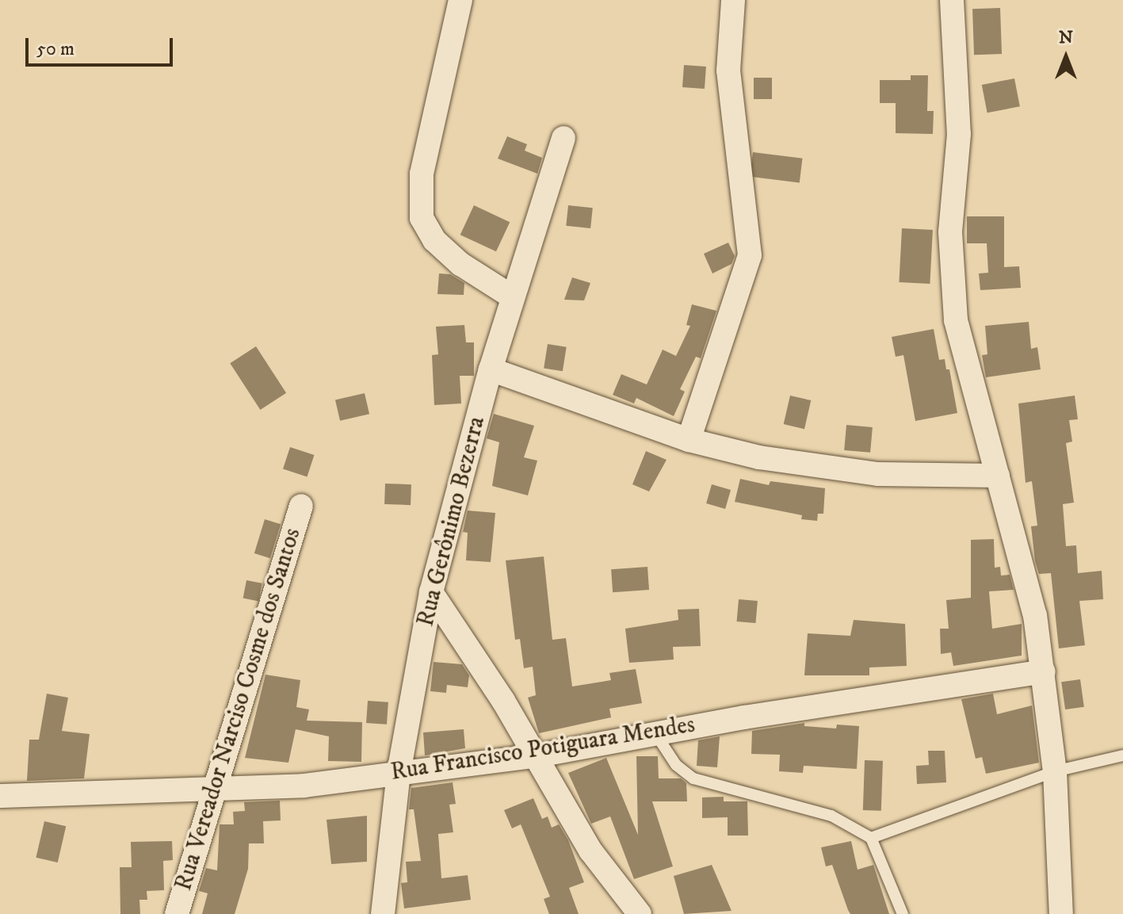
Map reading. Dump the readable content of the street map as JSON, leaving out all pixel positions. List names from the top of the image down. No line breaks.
{"streets":{"street":["Rua Gerônimo Bezerra","Rua Vereador Narciso Cosme dos Santos","Rua Francisco Potiguara Mendes"]},"crossings":[["Rua Gerônimo Bezerra","Rua Francisco Potiguara Mendes"],["Rua Vereador Narciso Cosme dos Santos","Rua Francisco Potiguara Mendes"]],"scale_bar":"50 m","north":"top"}
